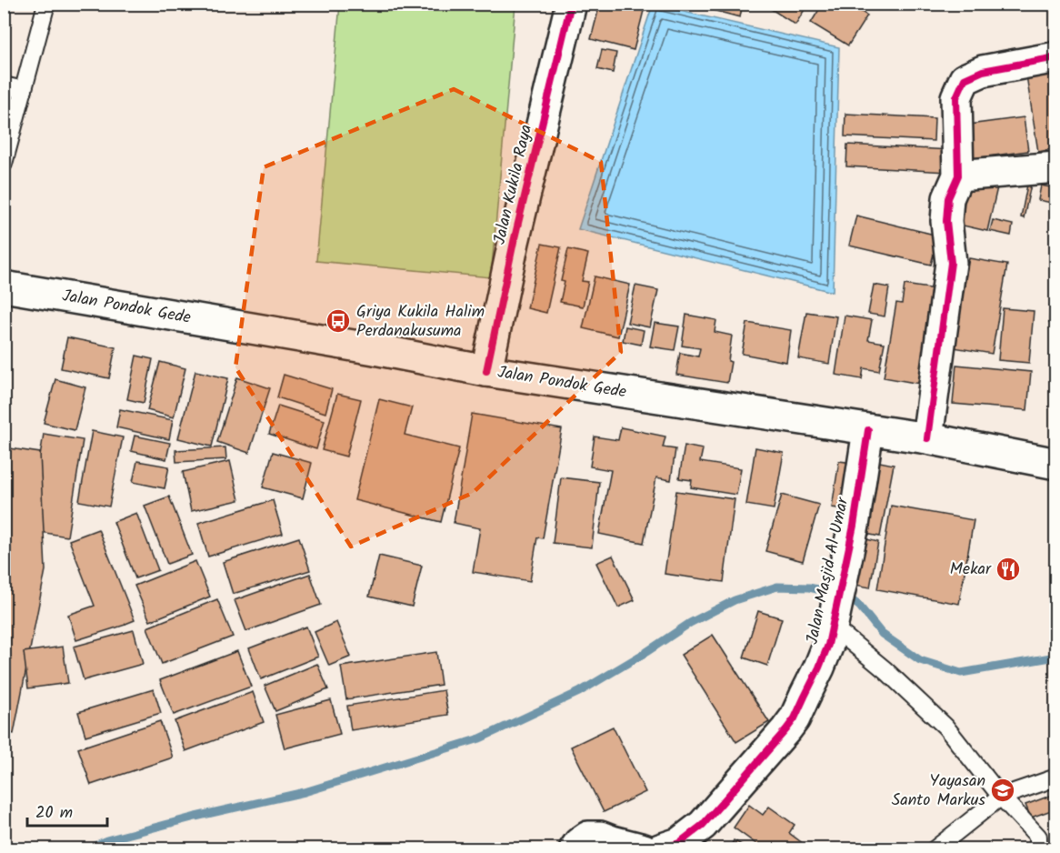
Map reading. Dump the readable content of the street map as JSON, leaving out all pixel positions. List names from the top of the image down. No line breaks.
{"streets":{"street":["Jalan Kukila Raya","Jalan Pondok Gede","Jalan Masjid Al Umar"]},"crossings":[["Jalan Kukila Raya","Jalan Pondok Gede"],["Jalan Pondok Gede","Jalan Masjid Al Umar"]],"places":{"bus stop":["Griya Kukila Halim Perdanakusuma"],"restaurant":["Mekar"],"school or university":["Yayasan Santo Markus"]},"scale_bar":"20 m"}
